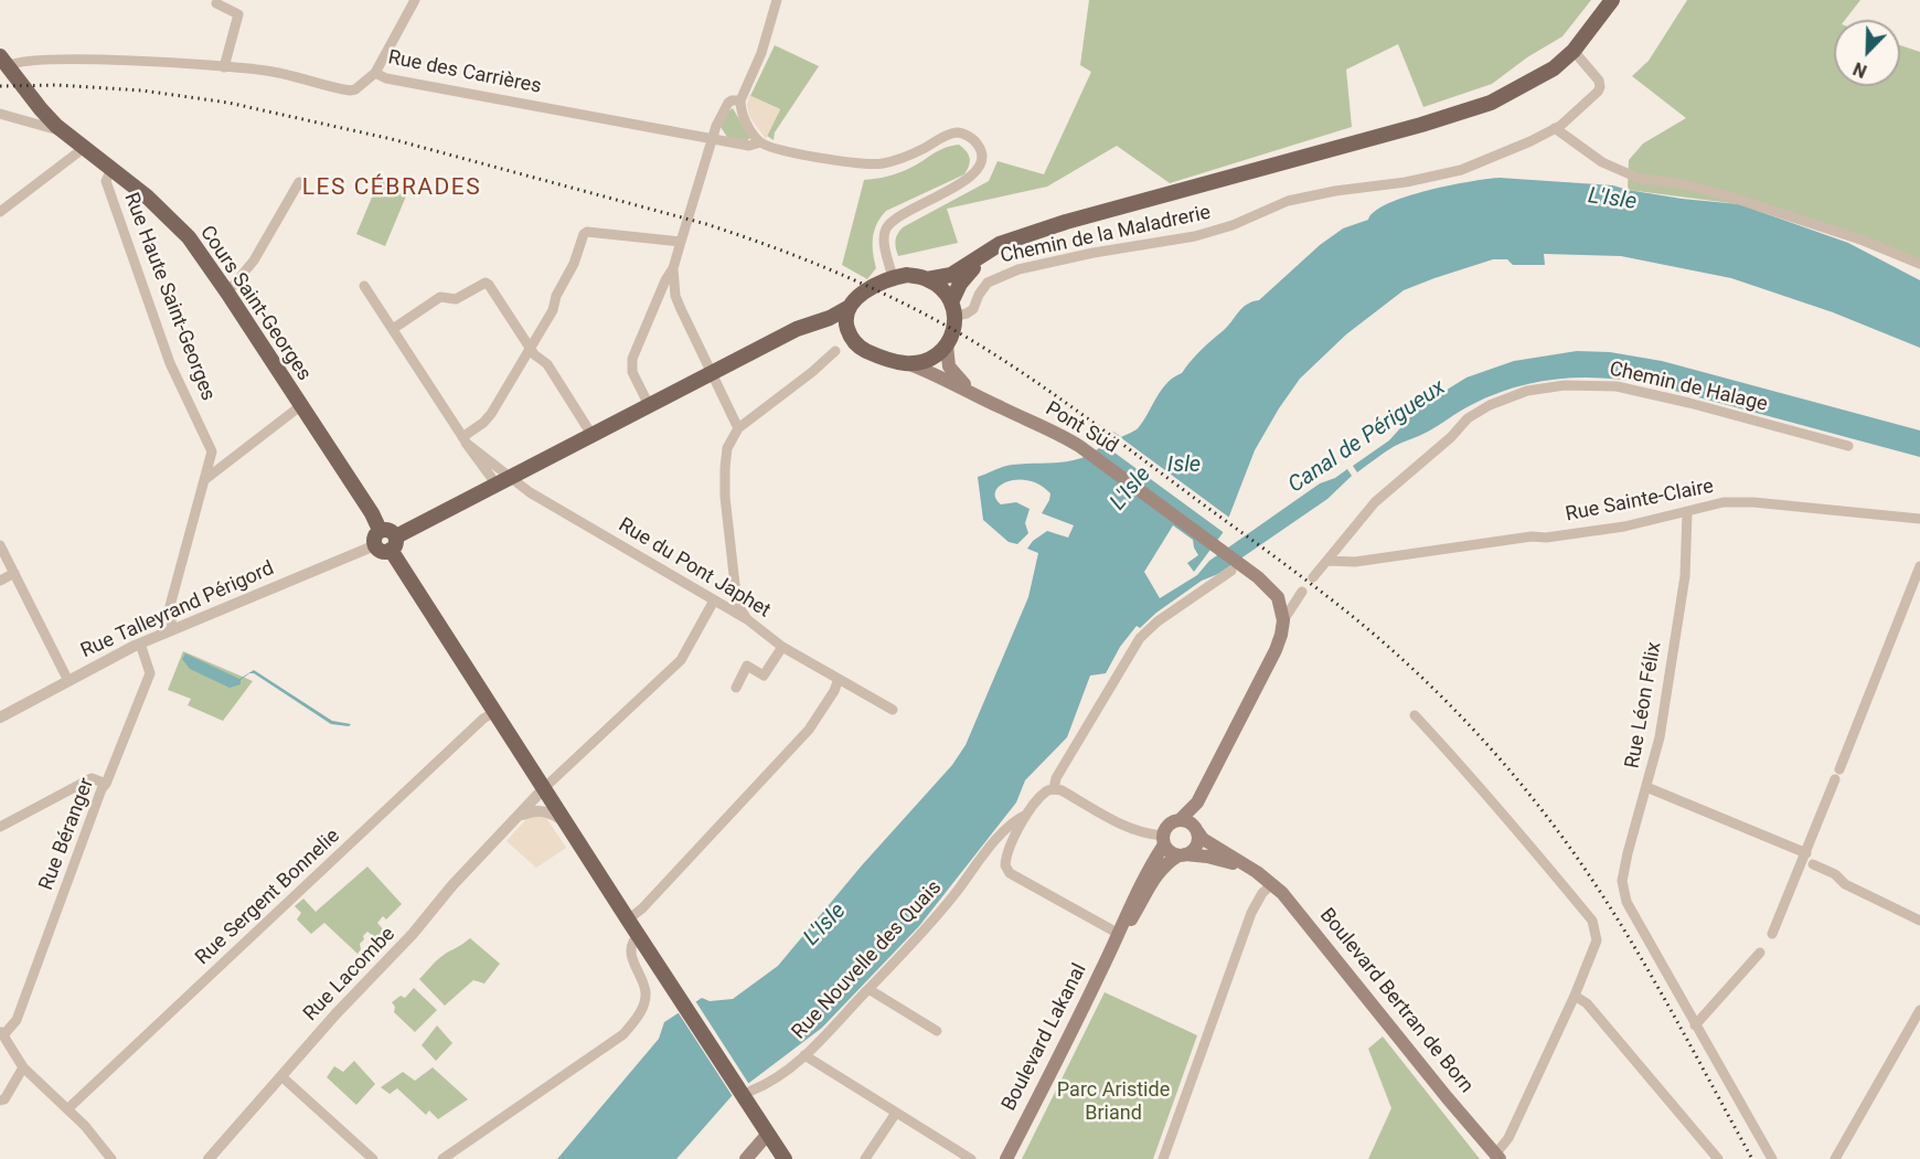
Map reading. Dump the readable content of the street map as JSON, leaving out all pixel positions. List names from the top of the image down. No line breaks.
{"streets":{"main road":["Cours Saint-Georges","Pont Sud","Boulevard Bertran de Born","Boulevard Lakanal"],"street":["Rue des Carrières","Chemin de la Maladrerie","Rue Haute Saint-Georges","Chemin de Halage","Rue Sainte-Claire","Rue du Pont Japhet","Rue Talleyrand Périgord","Rue Léon Félix","Rue Béranger","Rue Sergent Bonnelie","Rue Nouvelle des Quais","Rue Lacombe"]},"crossings":[["Rue des Carrières","Chemin de la Maladrerie"],["Rue des Carrières","Cours Saint-Georges"],["Rue des Carrières","Pont Sud"],["Chemin de la Maladrerie","Pont Sud"],["Rue Haute Saint-Georges","Cours Saint-Georges"],["Rue Haute Saint-Georges","Rue Talleyrand Périgord"],["Chemin de Halage","Rue Sainte-Claire"],["Rue Sainte-Claire","Rue Léon Félix"],["Rue Talleyrand Périgord","Rue Béranger"],["Boulevard Bertran de Born","Boulevard Lakanal"]],"districts":["LES CÉBRADES"],"water":["L'Isle","Canal de Périgueux","Isle"],"parks":["Parc Aristide Briand"],"north":"bottom left"}
